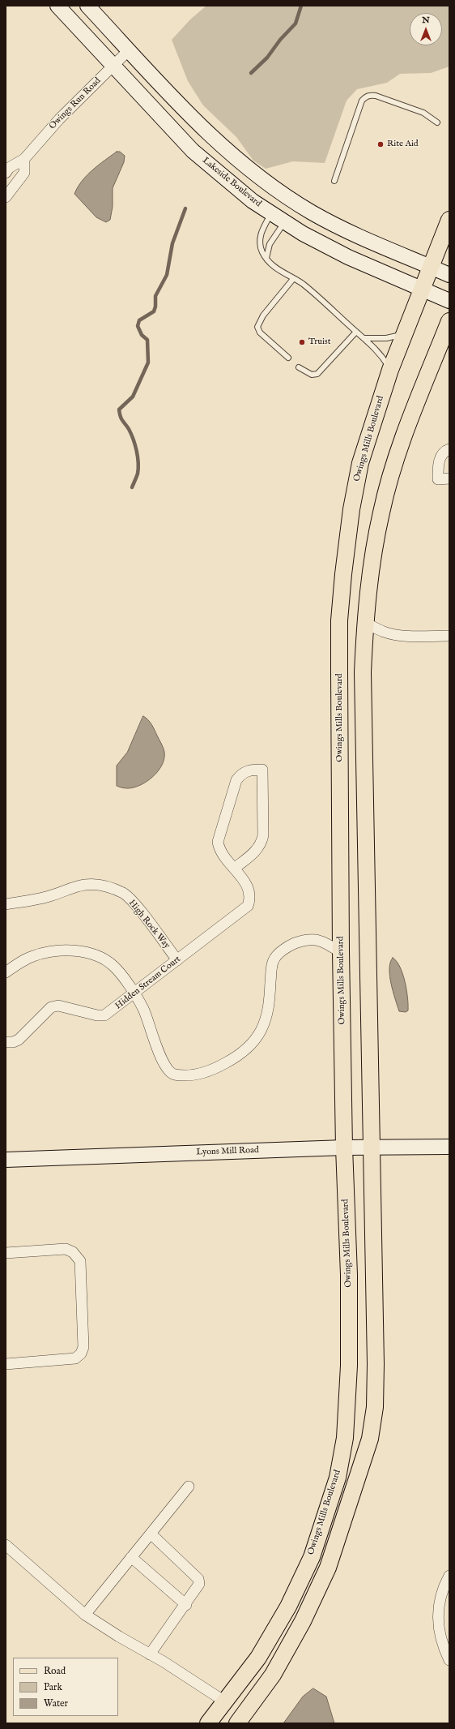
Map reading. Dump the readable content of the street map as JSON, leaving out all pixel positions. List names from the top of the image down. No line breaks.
{"streets":{"main road":["Lakeside Boulevard","Owings Mills Boulevard","Lyons Mill Road"],"street":["Owings Run Road","High Rock Way","Hidden Stream Court"]},"crossings":[["Owings Run Road","Lakeside Boulevard"],["Lakeside Boulevard","Owings Mills Boulevard"],["Owings Mills Boulevard","Lyons Mill Road"],["High Rock Way","Hidden Stream Court"]],"places":["Rite Aid","Truist"],"legend":["Road","Park","Water"],"north":"top"}
